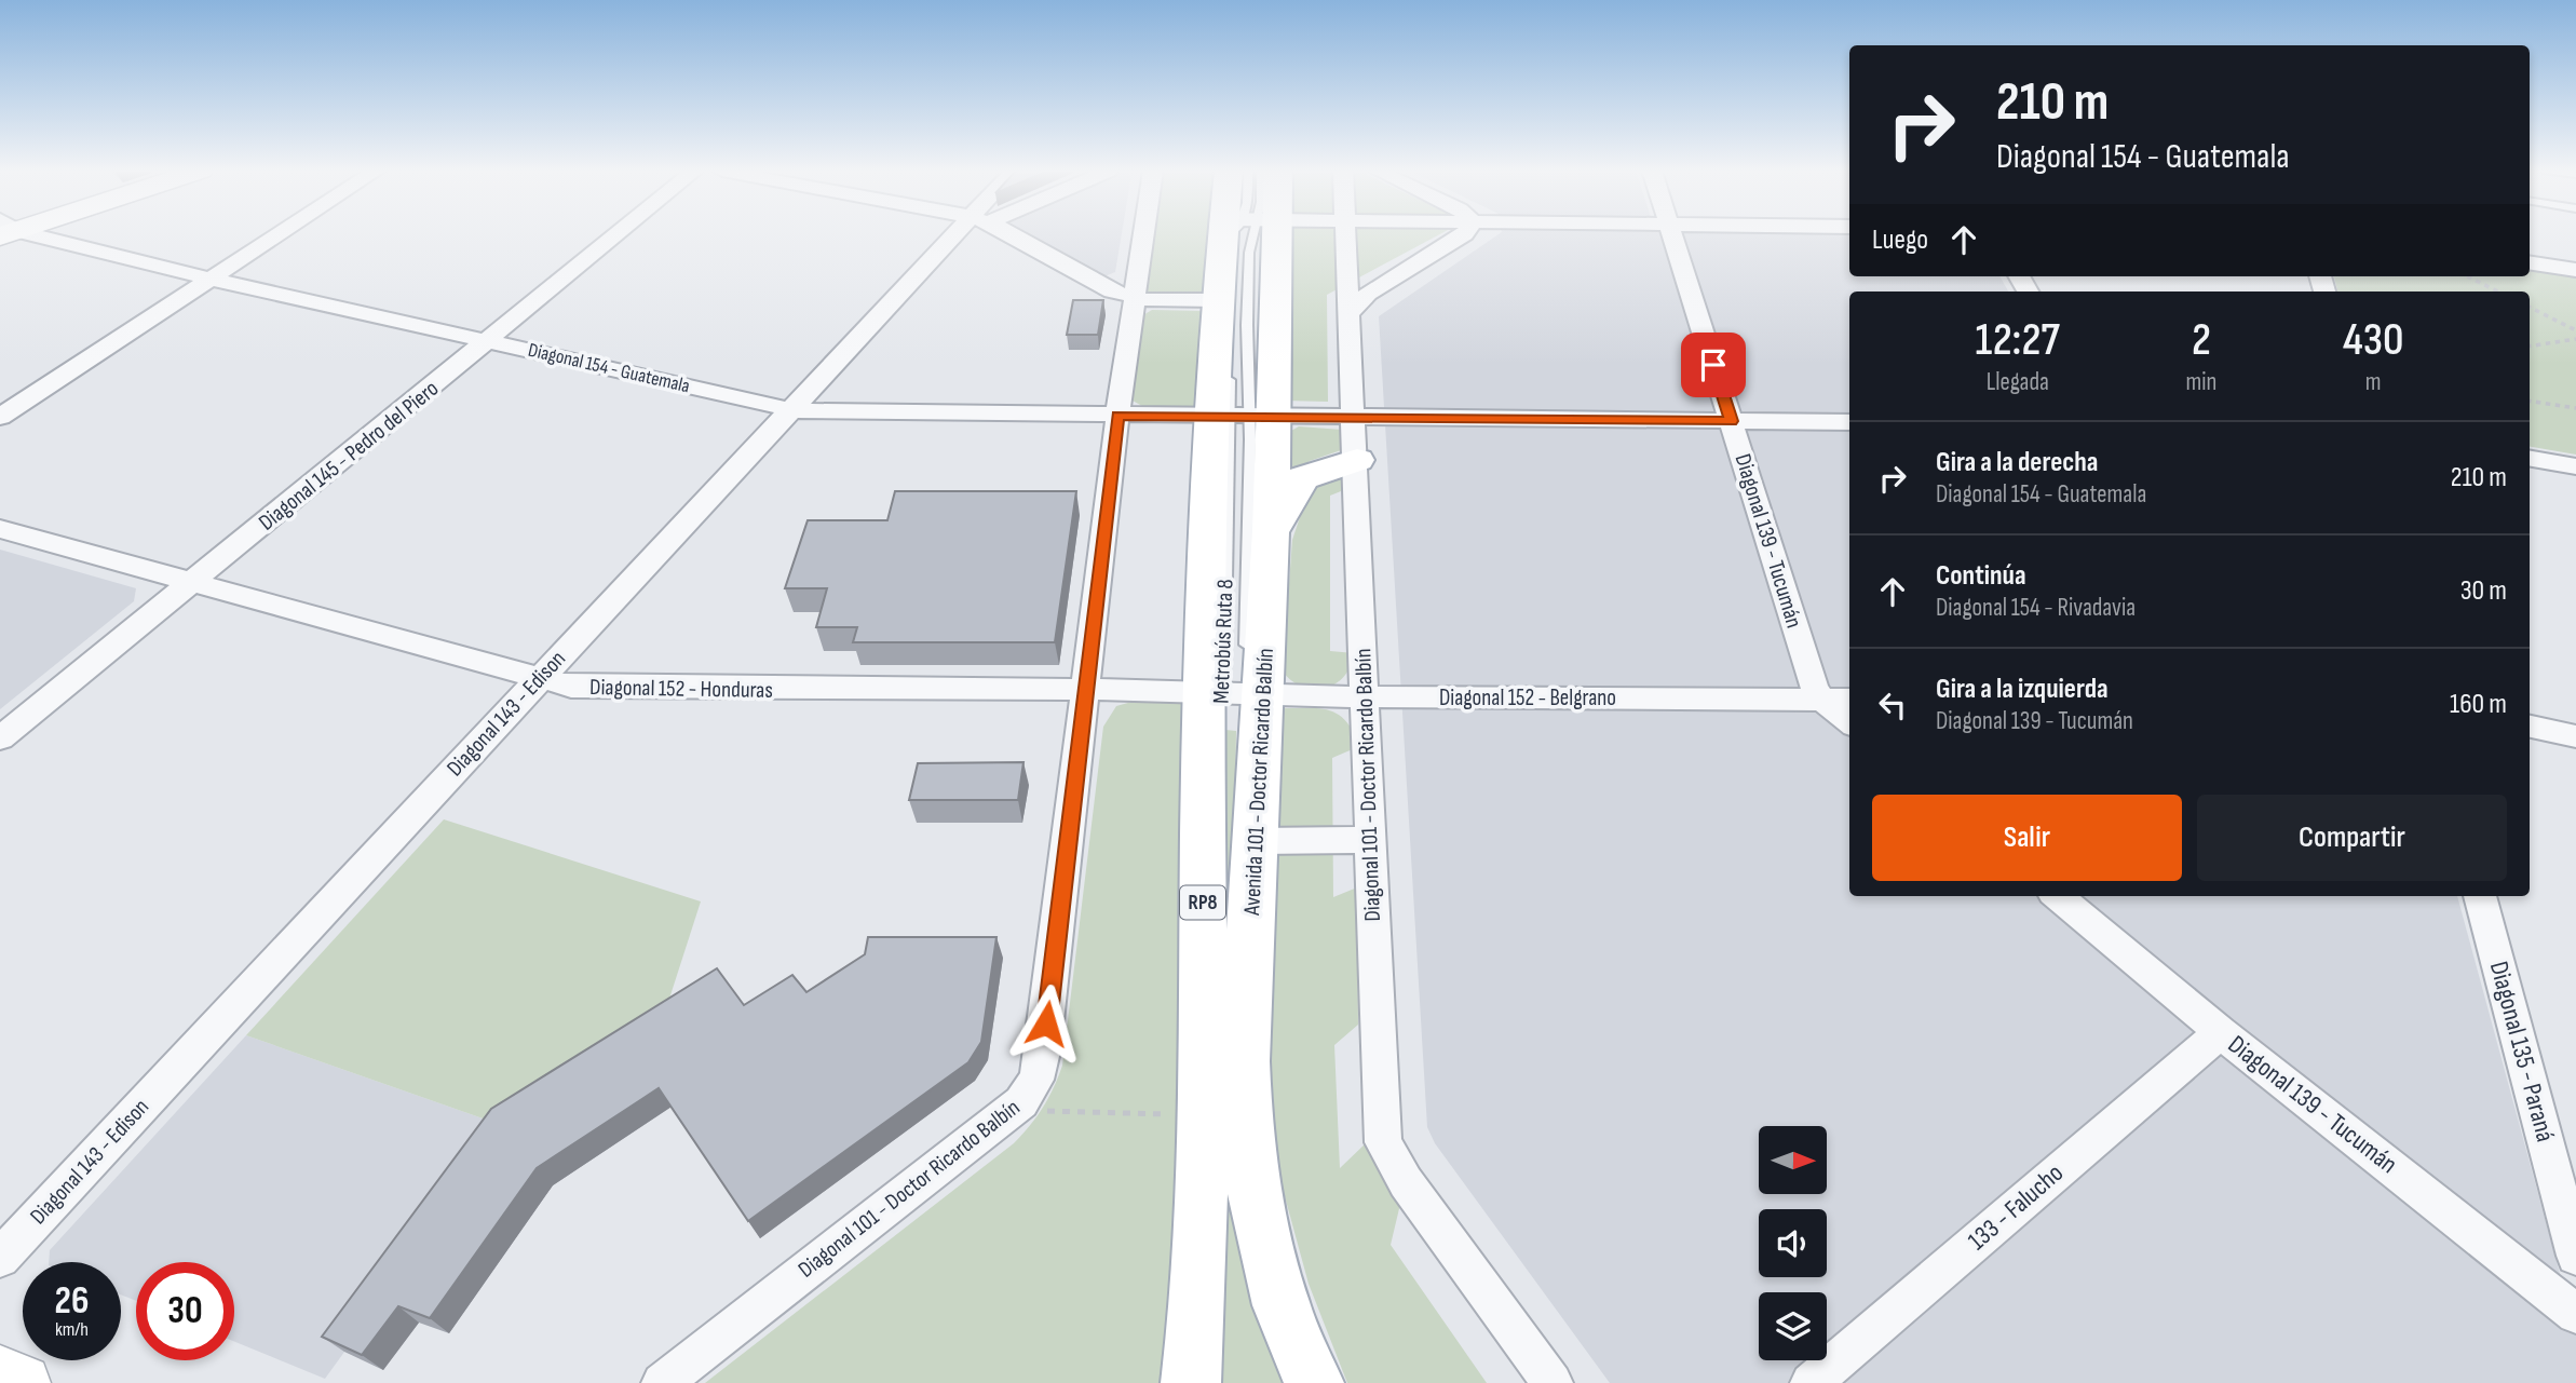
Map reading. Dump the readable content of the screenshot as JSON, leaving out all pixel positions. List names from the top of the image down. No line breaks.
{"streets":{"main road":["Avenida 101 - Doctor Ricardo Balbín","RP8"],"street":["Diagonal 154 - Guatemala","Diagonal 145 - Pedro del Piero","Diagonal 139 - Tucumán","Diagonal 152 - Honduras","Diagonal 152 - Belgrano","Diagonal 143 - Edison","Diagonal 101 - Doctor Ricardo Balbín","Diagonal 135 - Paraná","133 - Falucho"],"lane":["Metrobús Ruta 8"]},"crossings":[["Diagonal 154 - Guatemala","Diagonal 145 - Pedro del Piero"],["Diagonal 154 - Guatemala","Diagonal 139 - Tucumán"],["Diagonal 154 - Guatemala","Metrobús Ruta 8"],["Diagonal 154 - Guatemala","Diagonal 143 - Edison"],["Diagonal 154 - Guatemala","Avenida 101 - Doctor Ricardo Balbín"],["Diagonal 154 - Guatemala","Diagonal 101 - Doctor Ricardo Balbín"],["Diagonal 145 - Pedro del Piero","Diagonal 152 - Honduras"],["Diagonal 139 - Tucumán","Diagonal 152 - Belgrano"],["Diagonal 139 - Tucumán","133 - Falucho"],["Metrobús Ruta 8","Diagonal 152 - Honduras"],["Metrobús Ruta 8","Diagonal 152 - Belgrano"],["Metrobús Ruta 8","Avenida 101 - Doctor Ricardo Balbín"],["Diagonal 152 - Honduras","Diagonal 152 - Belgrano"],["Diagonal 152 - Honduras","Diagonal 143 - Edison"],["Diagonal 152 - Honduras","Avenida 101 - Doctor Ricardo Balbín"],["Diagonal 152 - Honduras","Diagonal 101 - Doctor Ricardo Balbín"],["Diagonal 152 - Belgrano","Avenida 101 - Doctor Ricardo Balbín"],["Diagonal 152 - Belgrano","Diagonal 101 - Doctor Ricardo Balbín"]],"north":"right","page":{"turn":["210 m","Diagonal 154 - Guatemala"],"then":"Luego","eta":["12:27","Llegada","2","min","430","m"],"list":[{"name":"Gira a la derecha","note":"Diagonal 154 - Guatemala","value":"210 m"},{"name":"Continúa","note":"Diagonal 154 - Rivadavia","value":"30 m"},{"name":"Gira a la izquierda","note":"Diagonal 139 - Tucumán","value":"160 m"}],"buttons":["Salir","Compartir"],"speed":"26 km/h","limit":"30"}}
